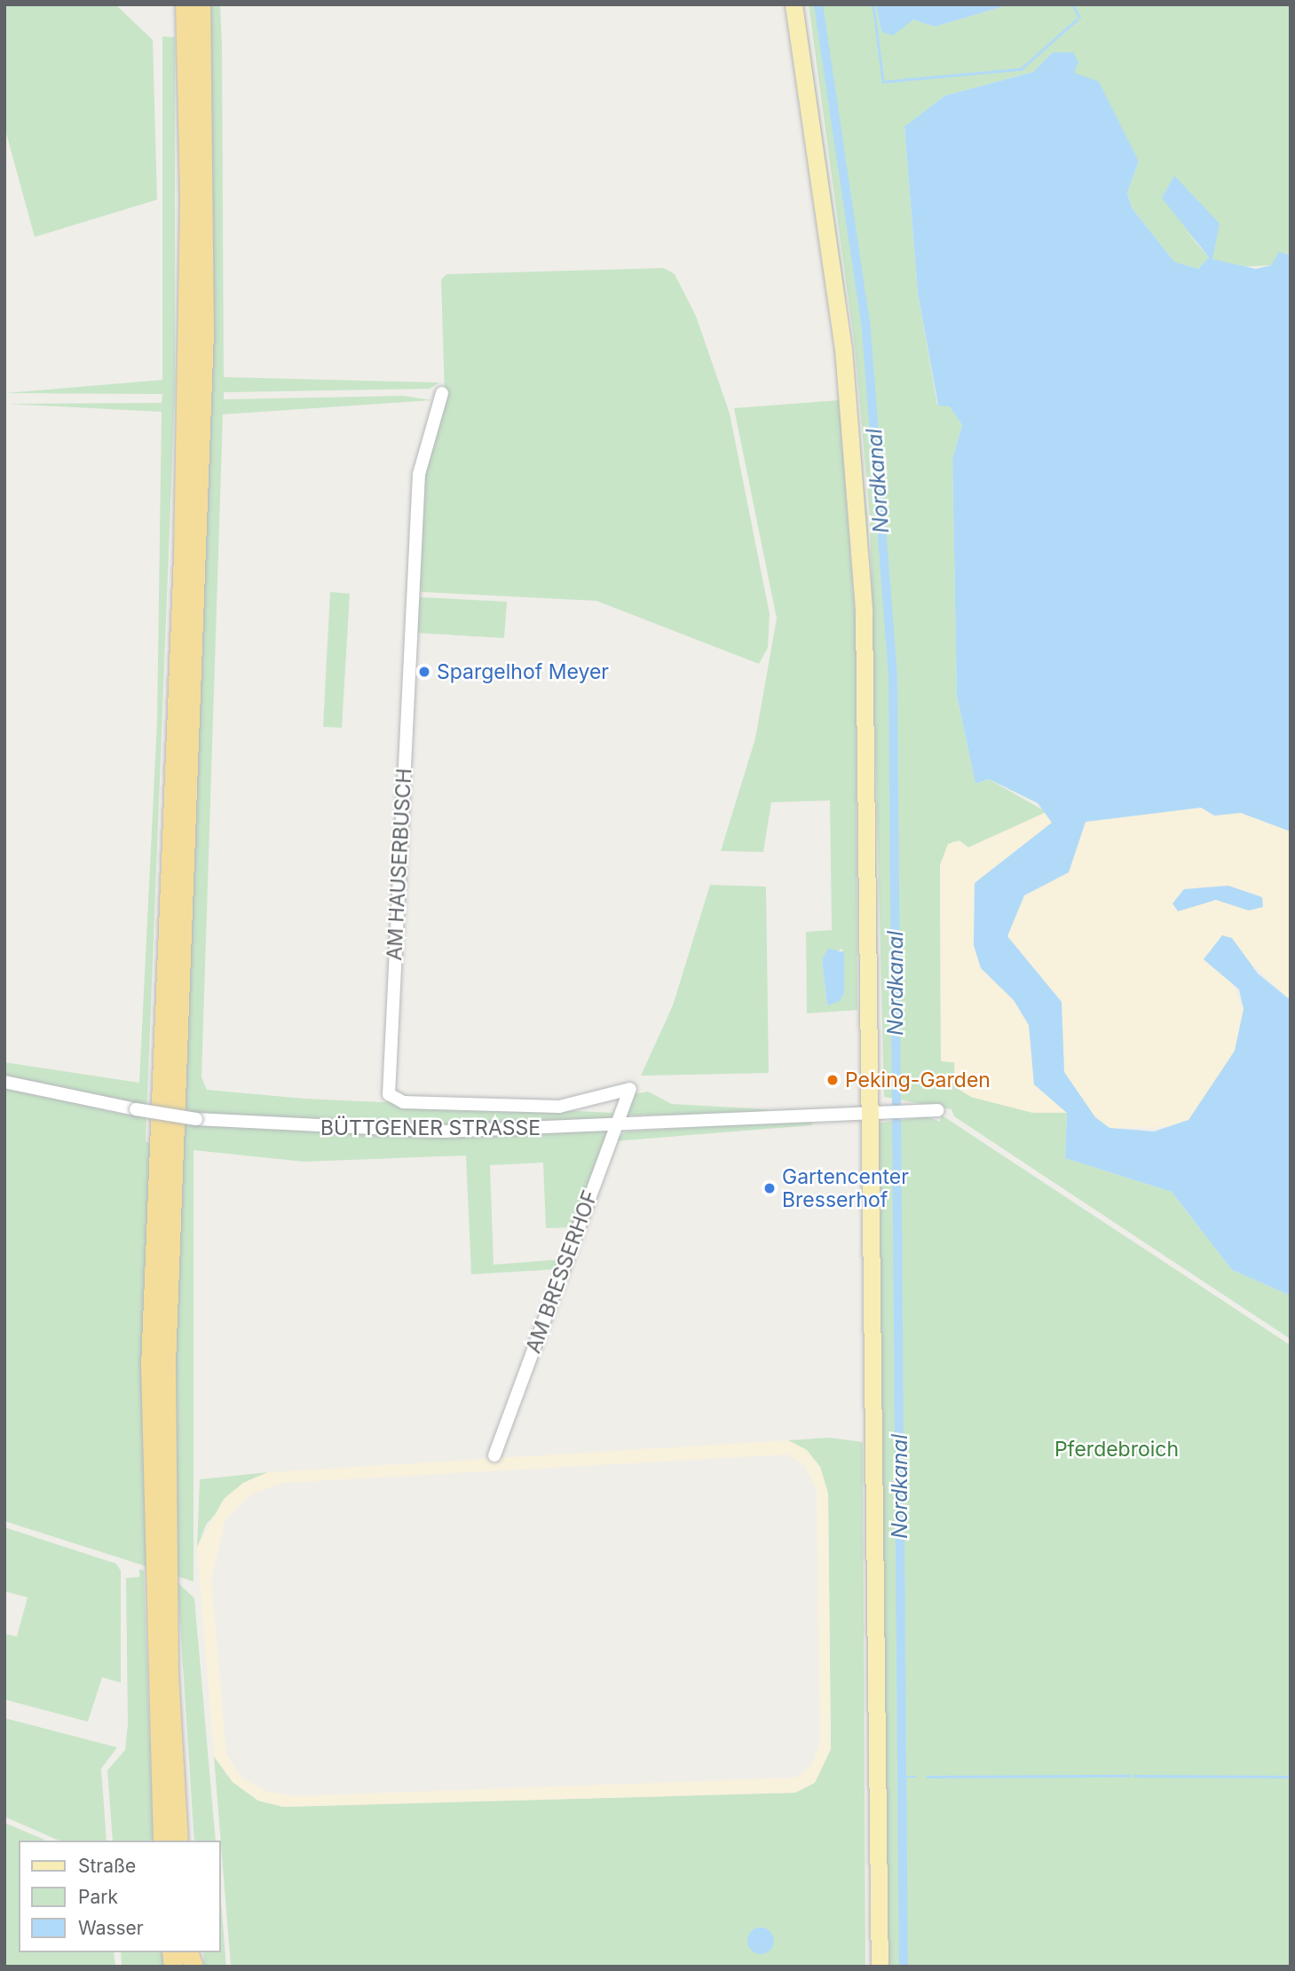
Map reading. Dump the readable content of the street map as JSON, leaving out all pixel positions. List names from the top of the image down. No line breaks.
{"streets":{"street":["AM HAUSERBUSCH","BÜTTGENER STRASSE","AM BRESSERHOF"]},"crossings":[["AM HAUSERBUSCH","AM BRESSERHOF"],["BÜTTGENER STRASSE","AM BRESSERHOF"]],"water":["Nordkanal"],"parks":["Pferdebroich"],"places":["Spargelhof Meyer","Peking-Garden","Gartencenter Bresserhof"],"legend":["Straße","Park","Wasser"]}
